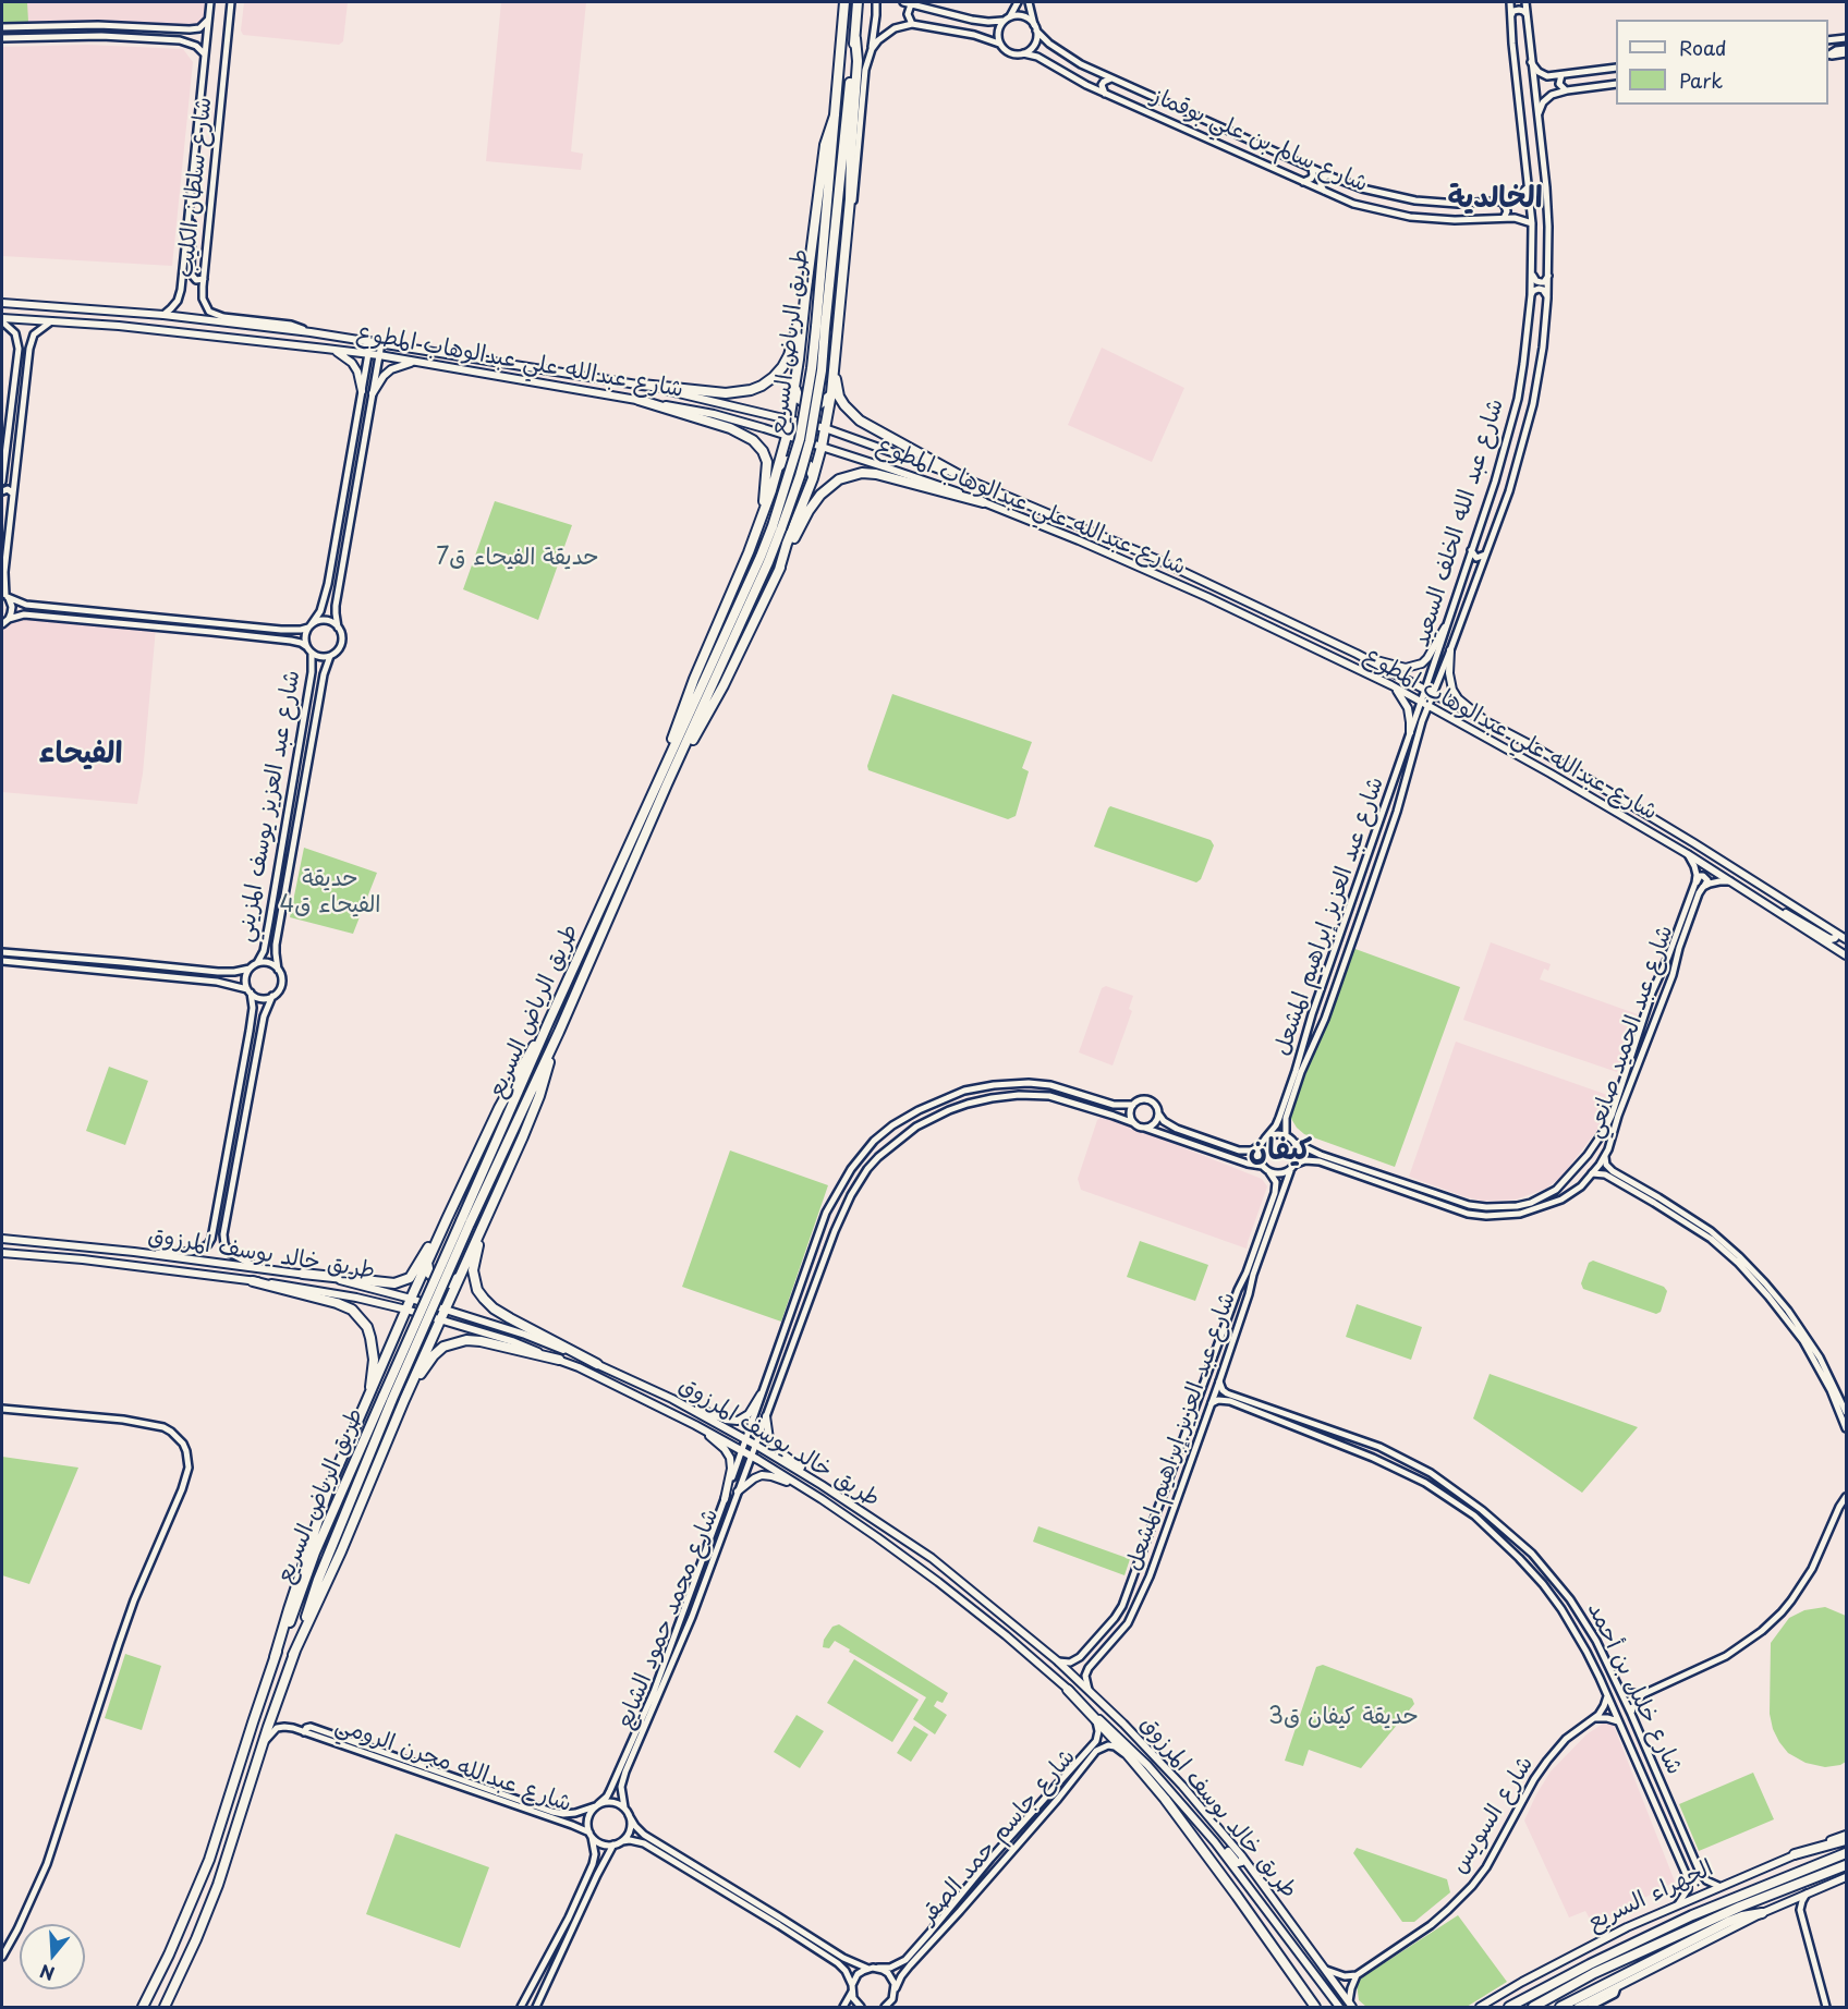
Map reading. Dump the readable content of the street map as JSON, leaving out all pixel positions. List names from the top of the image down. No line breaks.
{"streets":{"highway":["طريق الرياض السريع","الجهراء السريع"],"main road":["شارع سالم بن علي بوقماز","شارع سلطان الكليب","شارع عبدالله علي عبدالوهاب المطوع","شارع عبد الله الخلف السعيد","شارع عبد العزيز يوسف المزيني","شارع عبد العزيز إبراهيم المشعل","شارع عبد الحميد صانعي","طريق خالد يوسف المرزوق","شارع محمد حمود الشايع","شارع خليل بن أحمد","شارع عبدالله مجرن الرومي","شارع السويس","شارع جاسم حمد الصقر"]},"crossings":[["شارع سالم بن علي بوقماز","شارع عبد الله الخلف السعيد"],["شارع سلطان الكليب","شارع عبدالله علي عبدالوهاب المطوع"],["طريق الرياض السريع","شارع عبدالله مجرن الرومي"],["شارع عبدالله علي عبدالوهاب المطوع","شارع عبد الله الخلف السعيد"],["شارع عبدالله علي عبدالوهاب المطوع","شارع عبد العزيز إبراهيم المشعل"],["شارع عبد الله الخلف السعيد","شارع عبد العزيز إبراهيم المشعل"],["شارع عبد العزيز إبراهيم المشعل","شارع عبد الحميد صانعي"],["شارع عبد العزيز إبراهيم المشعل","طريق خالد يوسف المرزوق"],["شارع عبد العزيز إبراهيم المشعل","شارع خليل بن أحمد"],["طريق خالد يوسف المرزوق","شارع محمد حمود الشايع"],["شارع محمد حمود الشايع","شارع عبدالله مجرن الرومي"],["شارع خليل بن أحمد","شارع السويس"],["شارع خليل بن أحمد","الجهراء السريع"]],"districts":["الخالدية","الفيحاء","كيفان"],"parks":["حديقة الفيحاء ق7","حديقة الفيحاء ق4","حديقة كيفان ق3"],"legend":["Road","Park"],"north":"bottom"}
